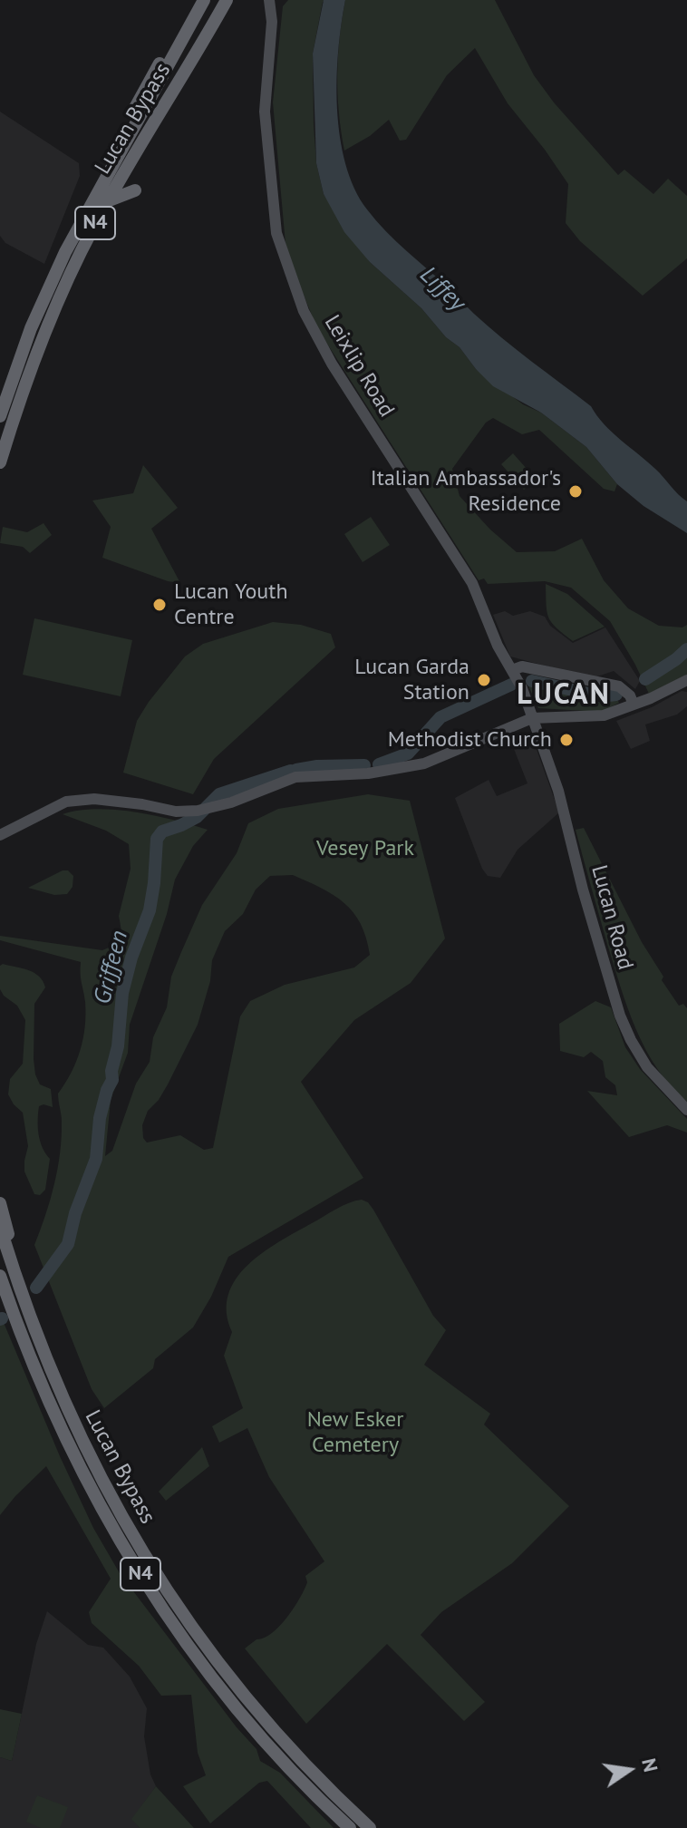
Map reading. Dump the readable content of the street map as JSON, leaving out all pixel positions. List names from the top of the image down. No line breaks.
{"streets":{"highway":["Lucan Bypass","N4"],"main road":["Leixlip Road","Lucan Road"]},"crossings":[["Leixlip Road","Lucan Road"]],"districts":["LUCAN"],"water":["Liffey","Griffeen"],"parks":["Vesey Park","New Esker Cemetery"],"places":["Italian Ambassador's Residence","Lucan Youth Centre","Lucan Garda Station","Methodist Church"],"north":"right"}
